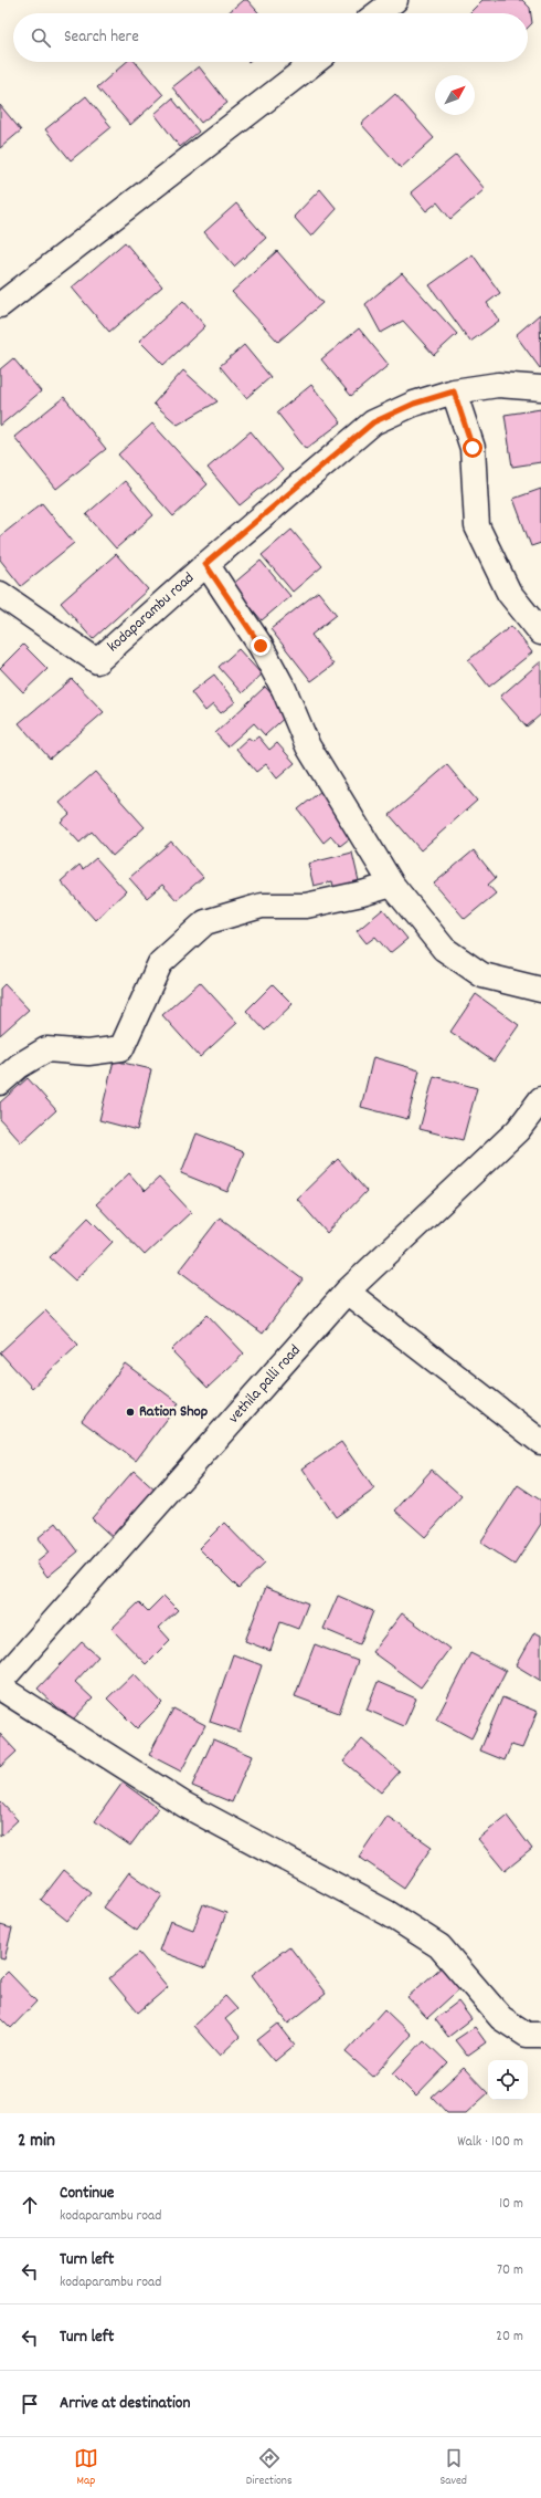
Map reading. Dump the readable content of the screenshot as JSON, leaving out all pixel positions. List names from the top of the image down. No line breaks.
{"streets":{"street":["kodaparambu road","vethila palli road"]},"places":["Ration Shop"],"north":"top right","page":{"search":"Search here","heading":["2 min","Walk · 100 m"],"list":[["Continue","kodaparambu road","10 m"],["Turn left","kodaparambu road","70 m"],["Turn left","20 m"],"Arrive at destination"],"nav":["Map","Directions","Saved"]}}
